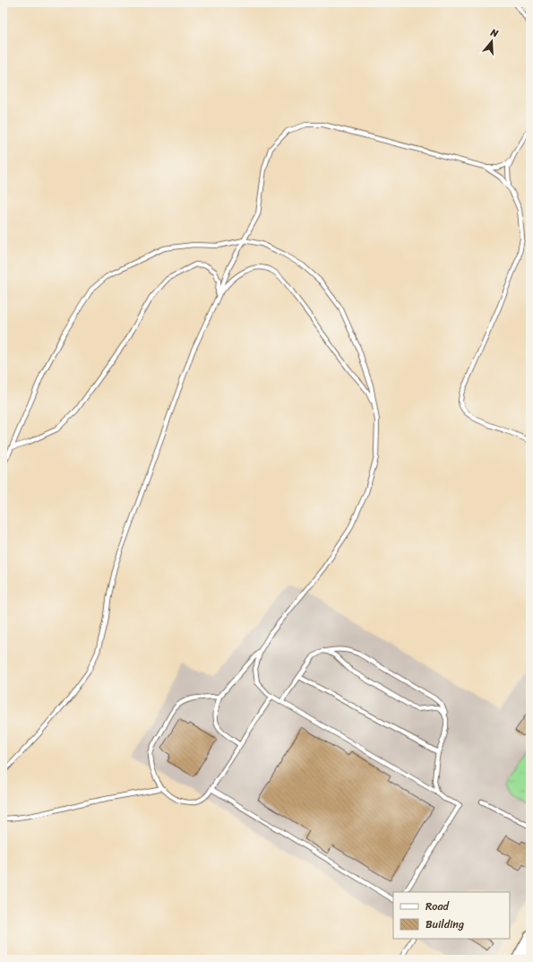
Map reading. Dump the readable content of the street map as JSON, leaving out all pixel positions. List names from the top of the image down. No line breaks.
{"legend":["Road","Building"],"north":"top"}
